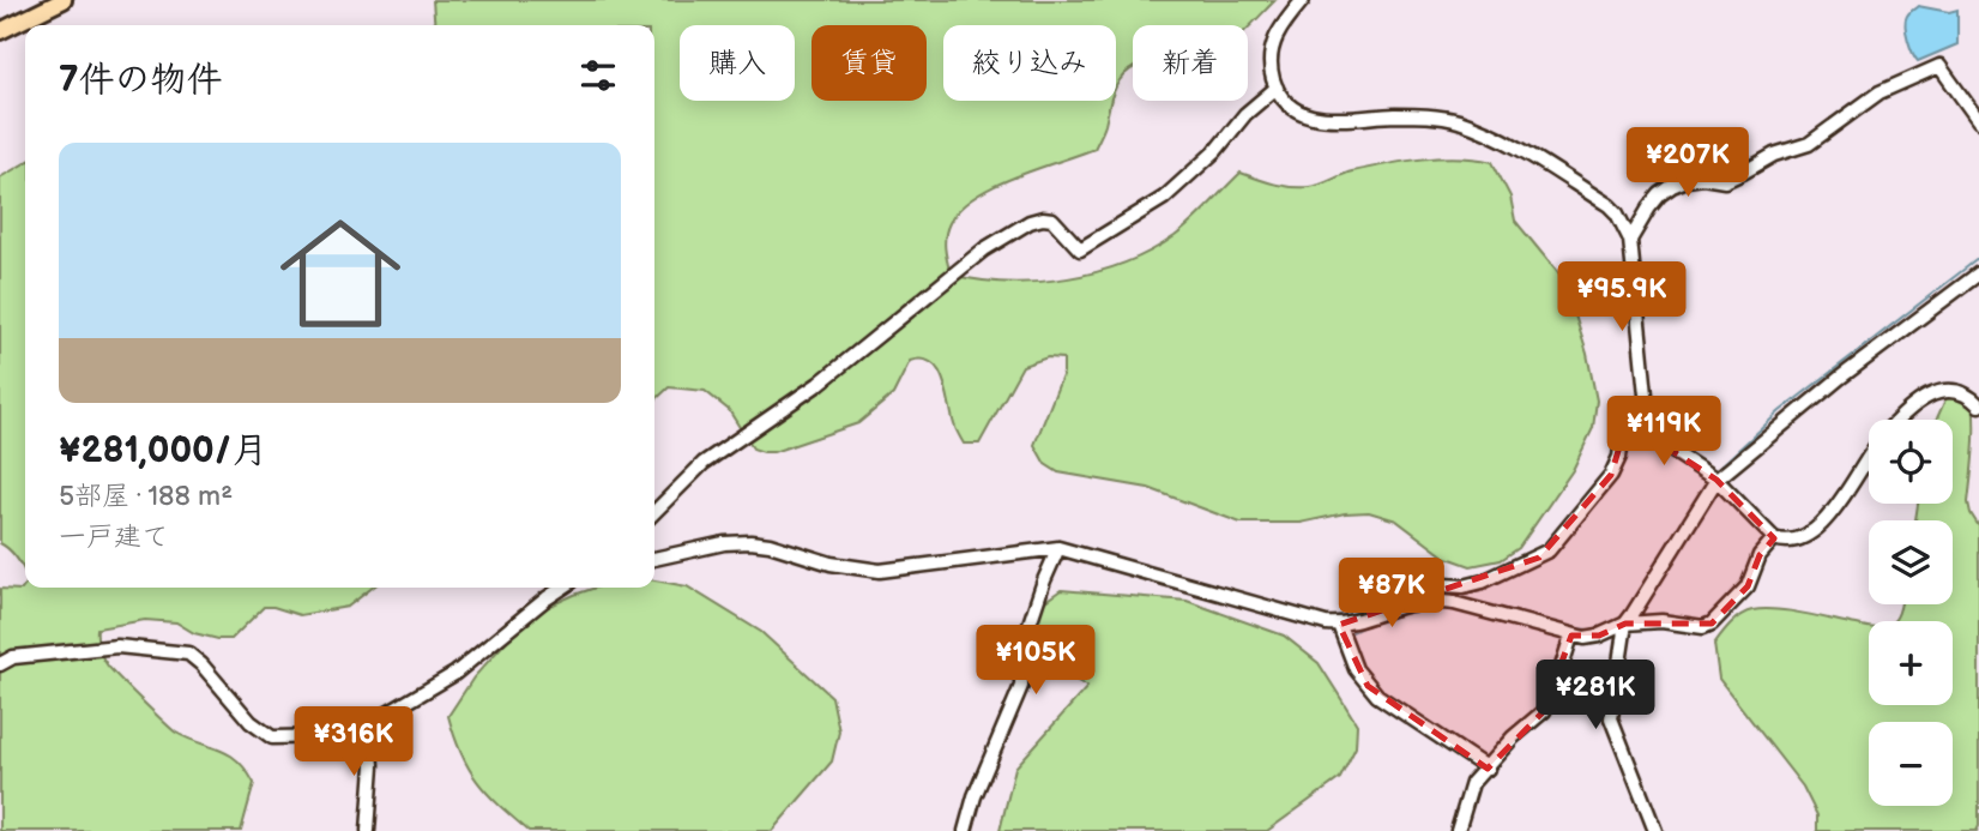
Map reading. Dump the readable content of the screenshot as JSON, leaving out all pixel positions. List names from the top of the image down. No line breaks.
{"page":{"chip":["購入","賃貸","絞り込み","新着"],"heading":"7件の物件","list":[{"name":"¥281,000/月","note":"5部屋 · 188 m² · 一戸建て"}],"price":["¥207K","¥95.9K","¥119K","¥87K","¥105K","¥281K","¥316K"],"map_buttons":["+","−"]}}
